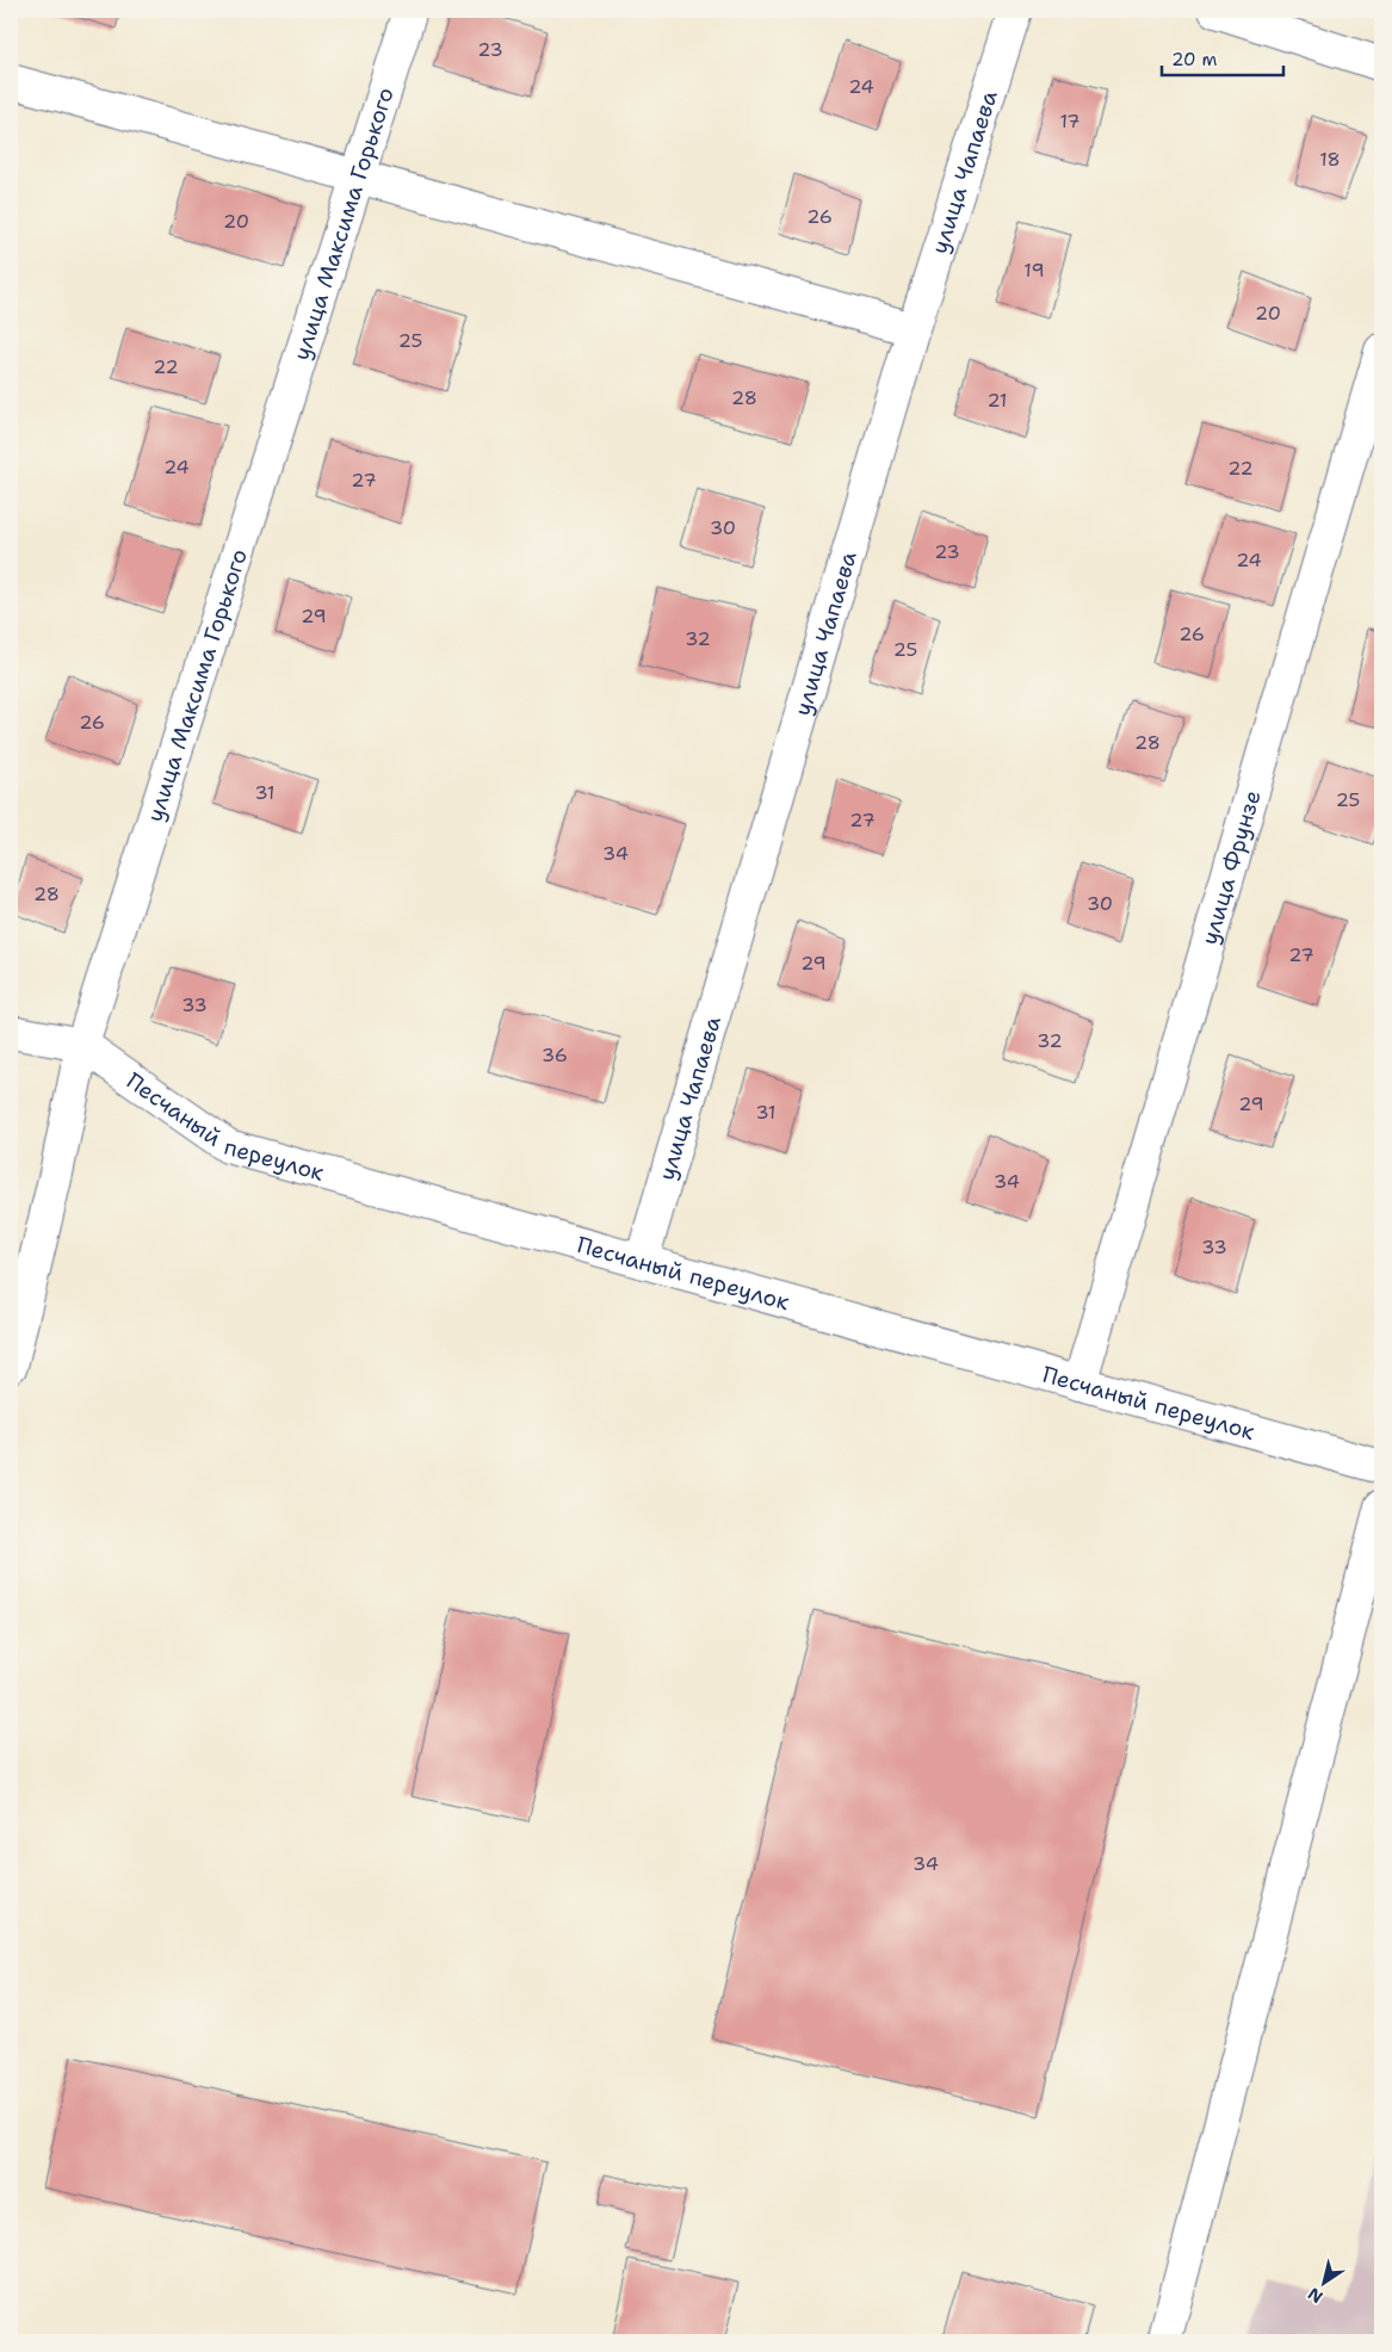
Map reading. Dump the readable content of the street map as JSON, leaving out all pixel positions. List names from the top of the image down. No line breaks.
{"streets":{"street":["улица Чапаева","улица Максима Горького","улица Фрунзе","Песчаный переулок"]},"crossings":[["улица Чапаева","Песчаный переулок"],["улица Максима Горького","Песчаный переулок"],["улица Фрунзе","Песчаный переулок"]],"house_numbers":["23","24","17","18","26","20","19","20","25","22","28","21","24","22","27","30","23","24","29","26","32","25","26","28","31","25","27","34","28","30","27","29","33","32","36","29","31","34","33","34"],"scale_bar":"20 m","north":"bottom left"}
